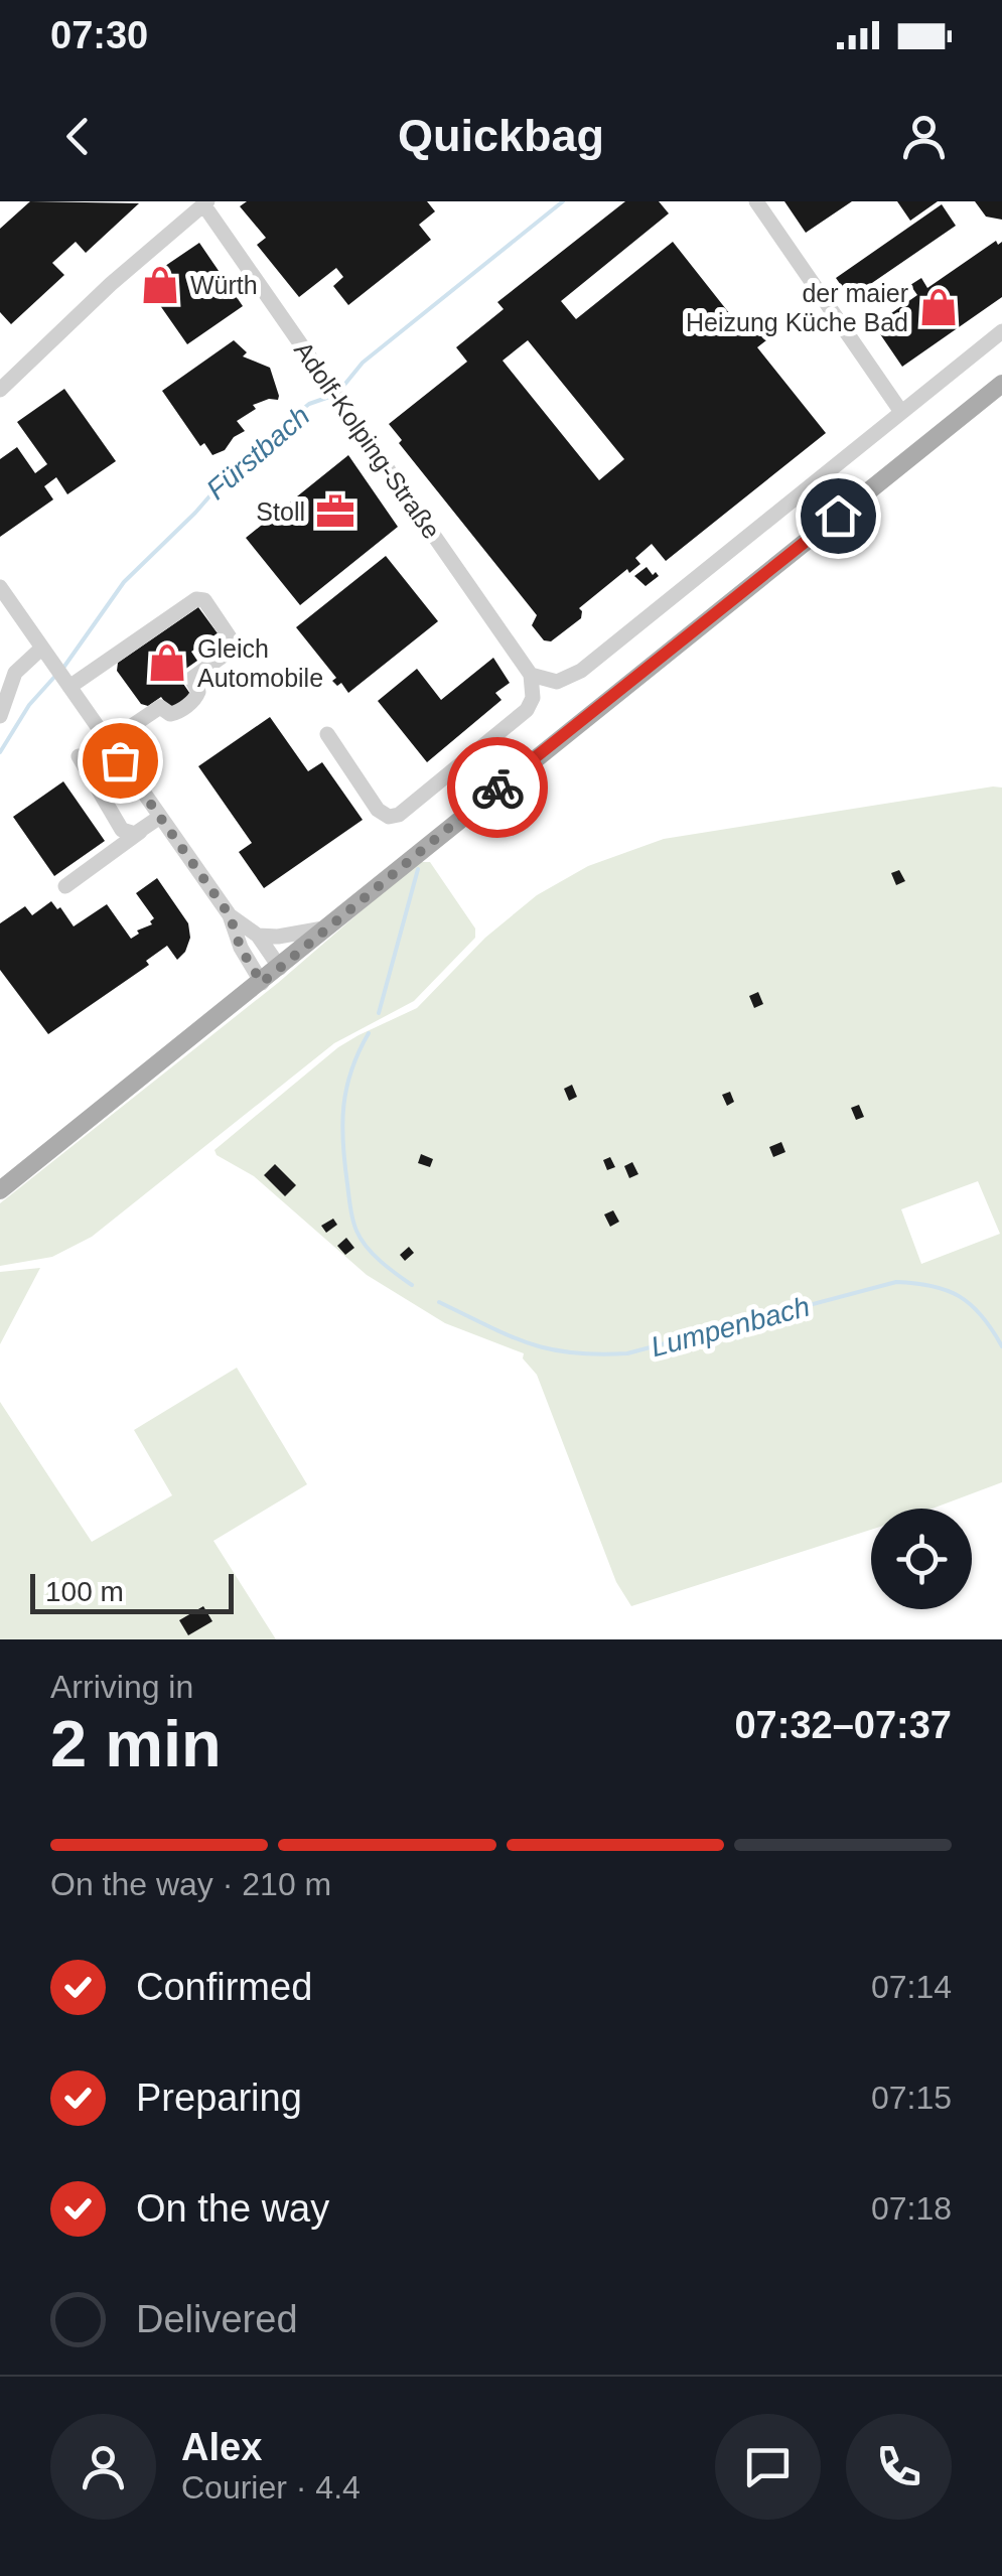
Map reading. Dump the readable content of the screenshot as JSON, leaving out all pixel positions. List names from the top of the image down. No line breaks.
{"streets":{"street":["Adolf-Kolping-Straße"]},"water":["Fürstbach","Lumpenbach"],"places":{"shop":["Würth","der maier Heizung Küche Bad","Gleich Automobile"],"office":["Stoll"]},"scale_bar":"100 m","page":{"status":"07:30","header":"Quickbag","scale":"100 m","heading":["2 min","Arriving in","07:32–07:37"],"panel":["Alex","Courier · 4.4"],"bar":"On the way · 210 m","list":[["Confirmed","07:14"],["Preparing","07:15"],["On the way","07:18"],"Delivered"]}}
